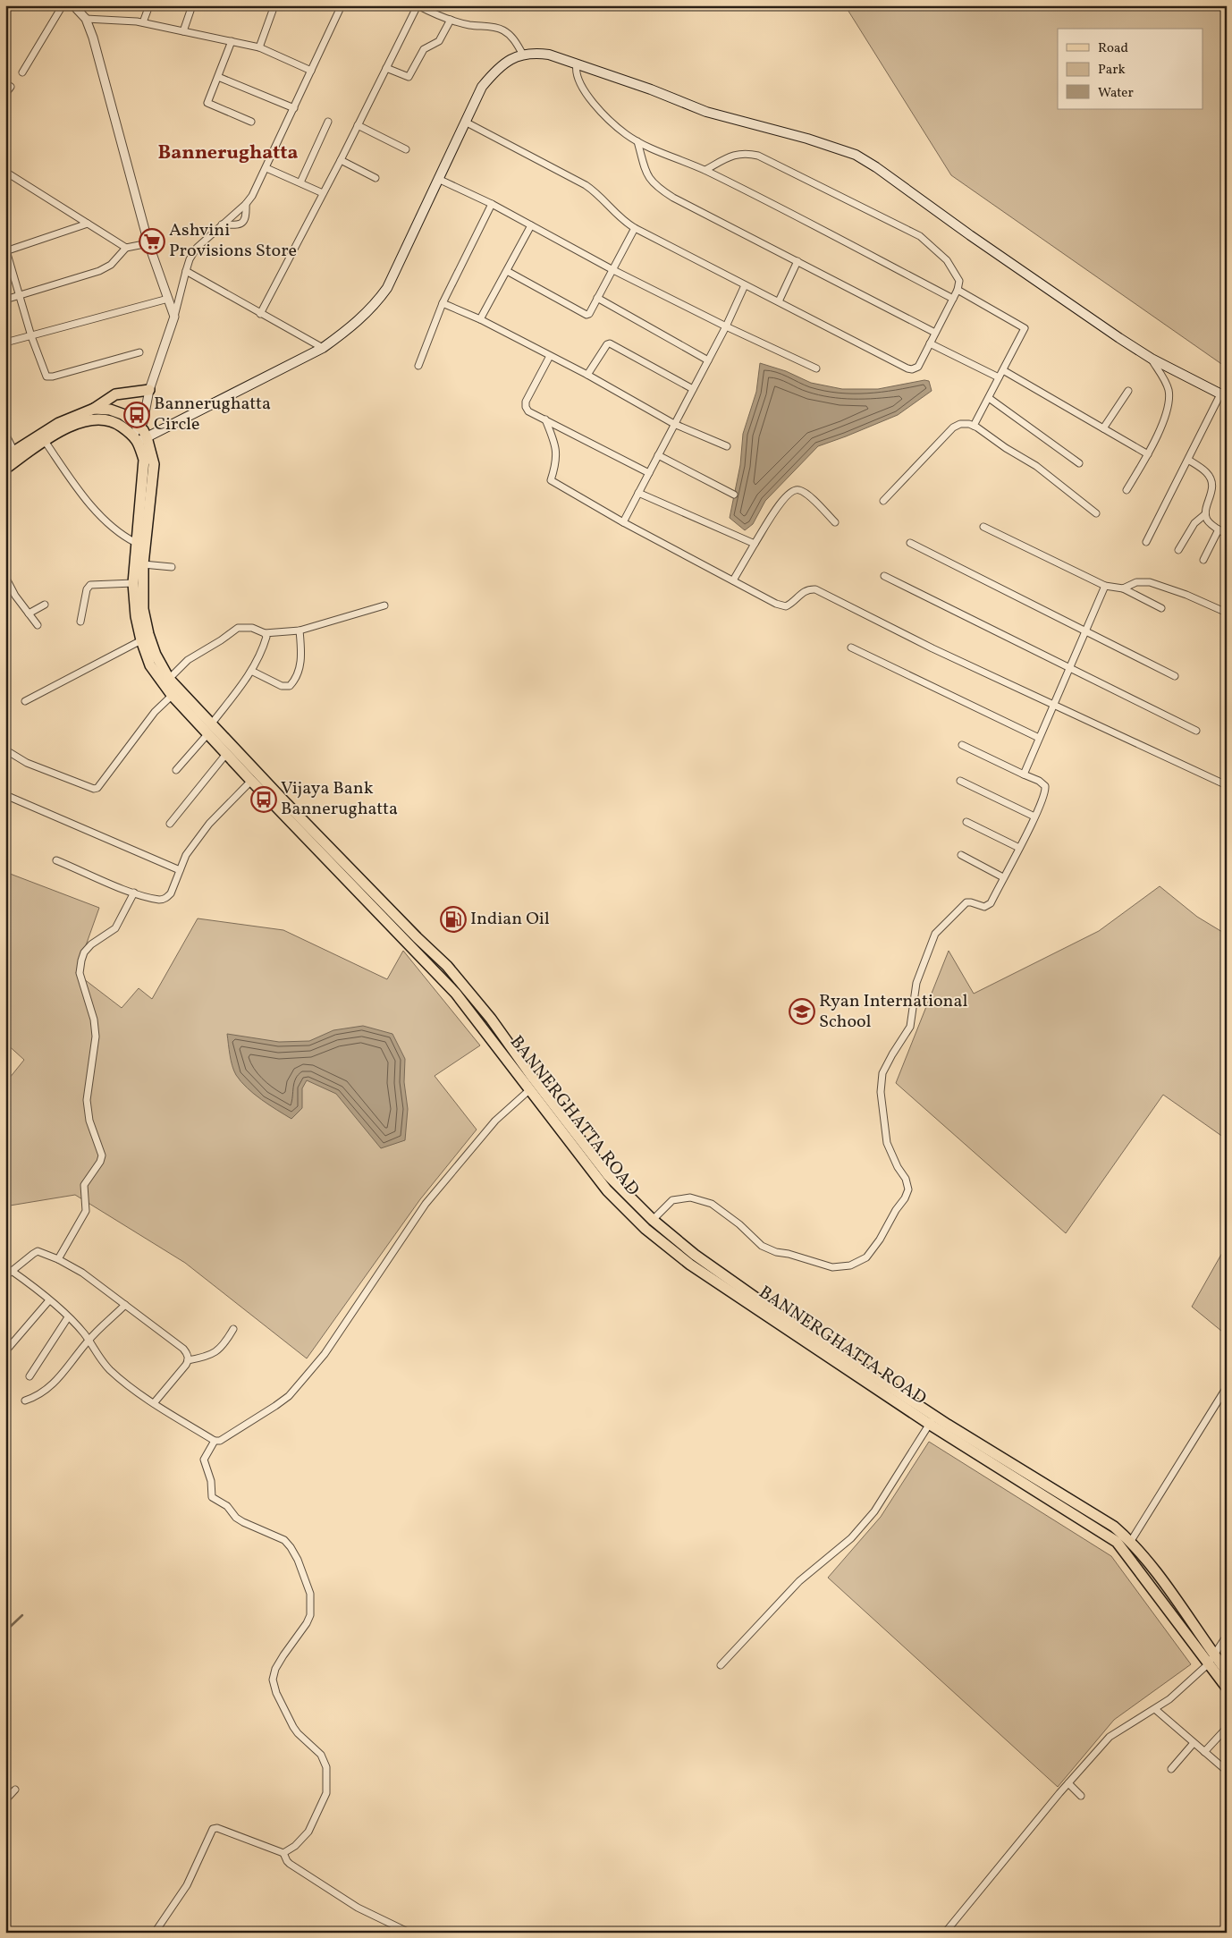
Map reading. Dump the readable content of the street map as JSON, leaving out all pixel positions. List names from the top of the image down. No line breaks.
{"streets":{"main road":["BANNERGHATTA ROAD"]},"districts":["Bannerughatta"],"places":{"supermarket":["Ashvini Provisions Store"],"bus stop":["Bannerughatta Circle","Vijaya Bank Bannerughatta"],"fuel station":["Indian Oil"],"school or university":["Ryan International School"]},"legend":["Road","Park","Water"]}
